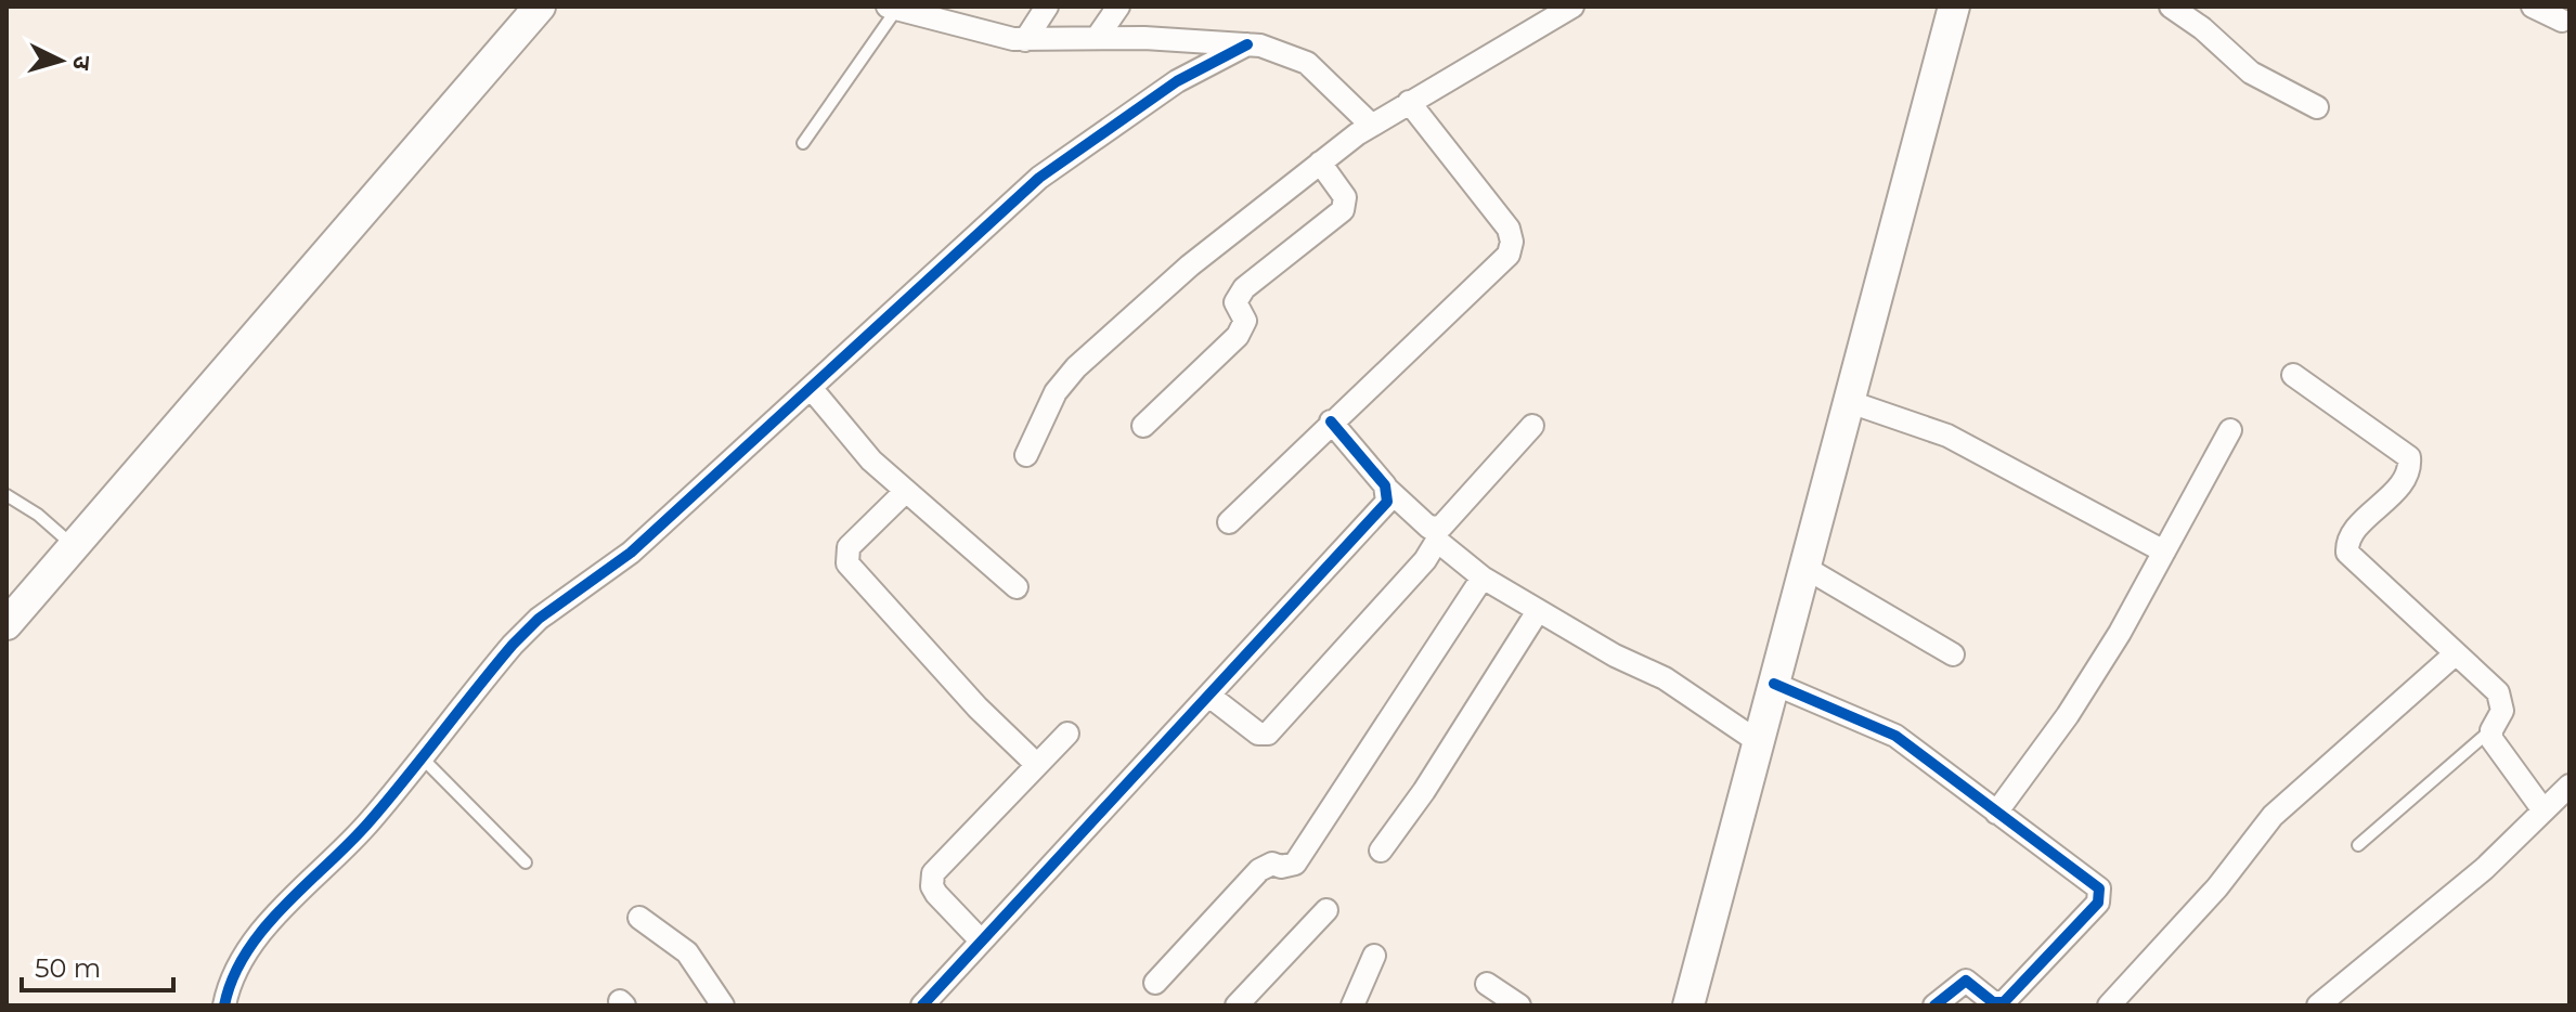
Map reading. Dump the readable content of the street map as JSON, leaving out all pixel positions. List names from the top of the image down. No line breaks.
{"scale_bar":"50 m","north":"right"}
